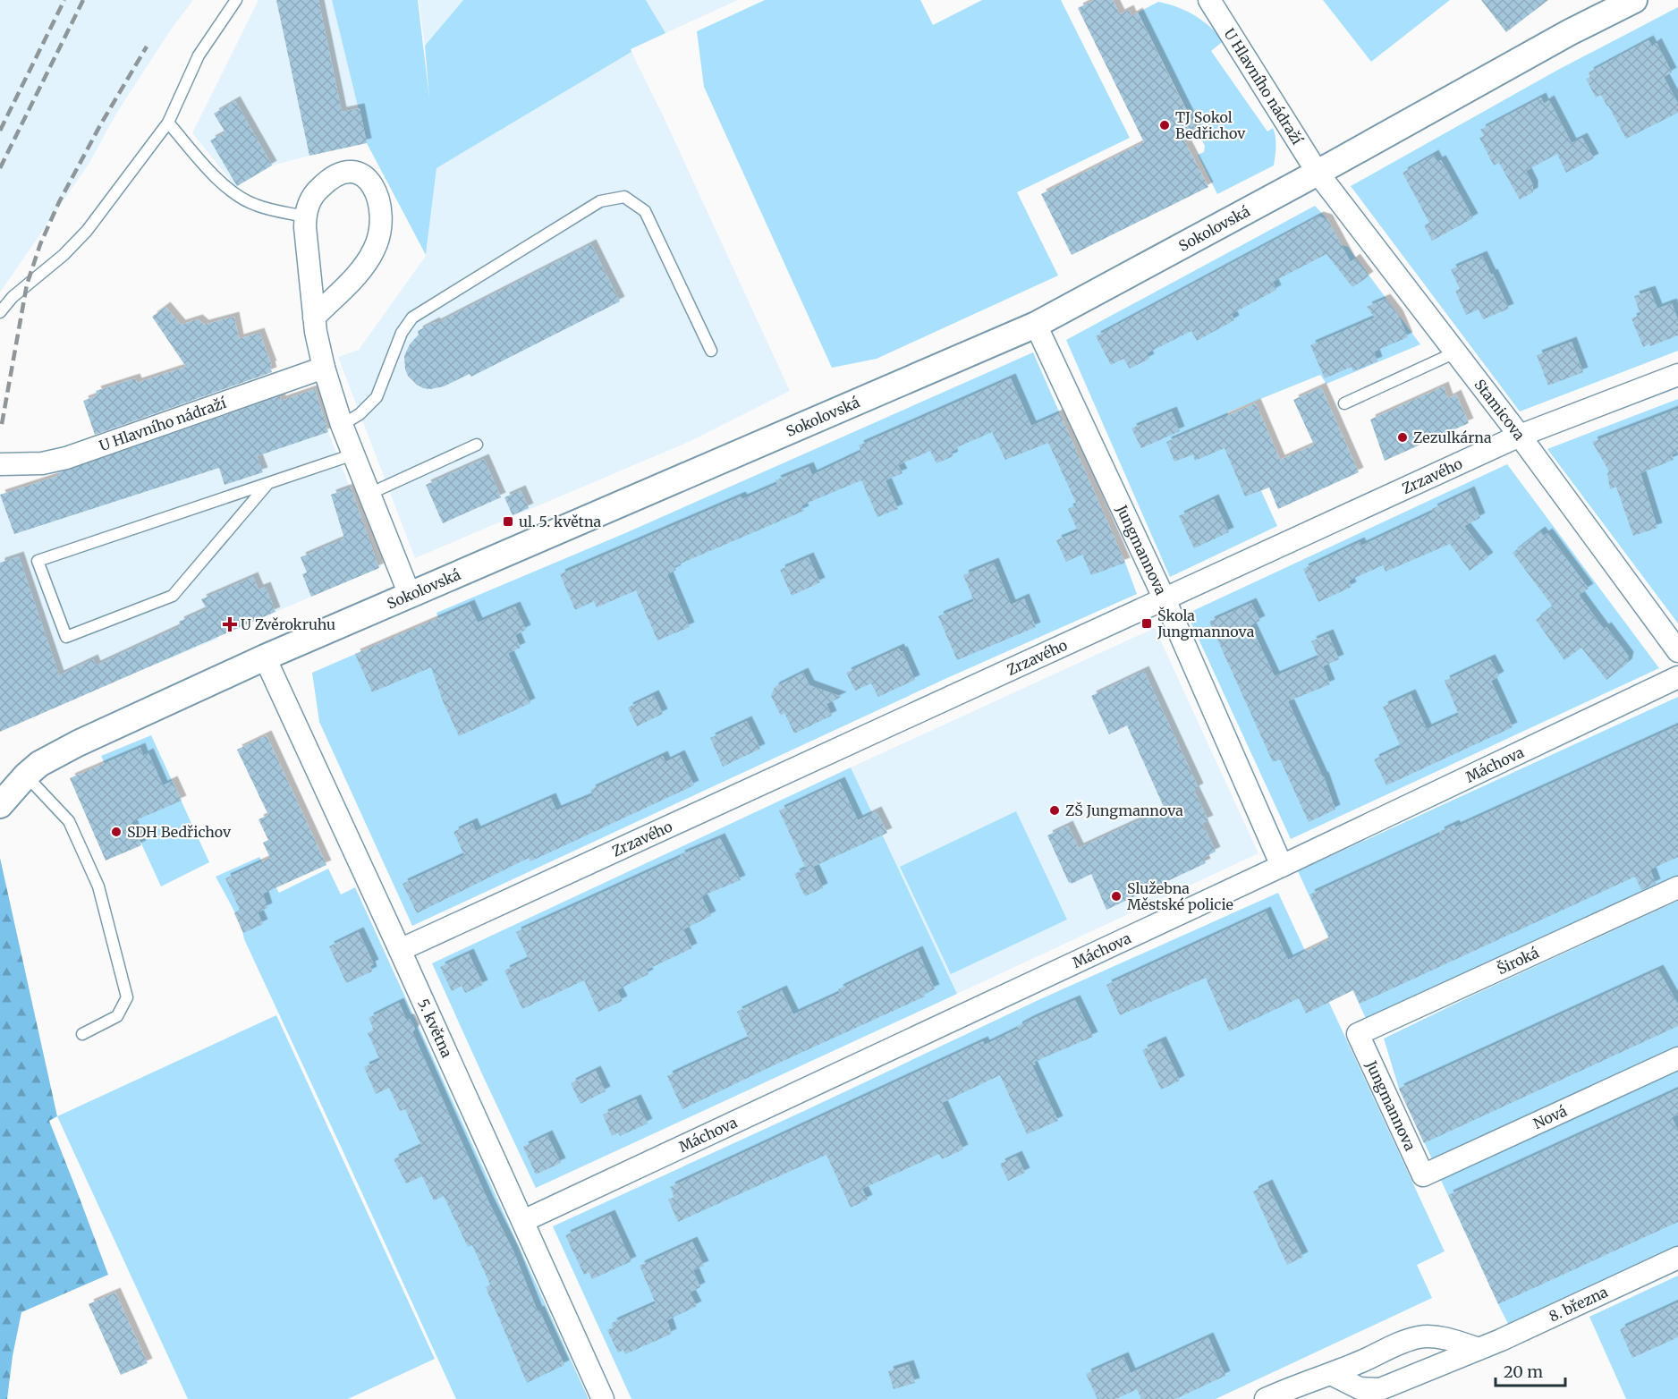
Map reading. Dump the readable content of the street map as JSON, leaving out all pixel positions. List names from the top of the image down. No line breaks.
{"streets":{"street":["U Hlavního nádraží","Sokolovská","Stamicova","Zrzavého","Jungmannova","Máchova","Široká","5. května","Nová","8. března"]},"crossings":[["U Hlavního nádraží","Sokolovská"],["U Hlavního nádraží","Stamicova"],["Sokolovská","Stamicova"],["Sokolovská","Jungmannova"],["Sokolovská","5. května"],["Stamicova","Zrzavého"],["Zrzavého","Jungmannova"],["Zrzavého","5. května"],["Jungmannova","Máchova"],["Jungmannova","Široká"],["Jungmannova","Nová"],["Máchova","5. května"]],"places":{"other":["TJ Sokol Bedřichov","Zezulkárna","ZŠ Jungmannova","SDH Bedřichov","Služebna Městské policie"],"transit":["ul. 5. května","Škola Jungmannova"],"health":["U Zvěrokruhu"]},"scale_bar":"20 m"}
